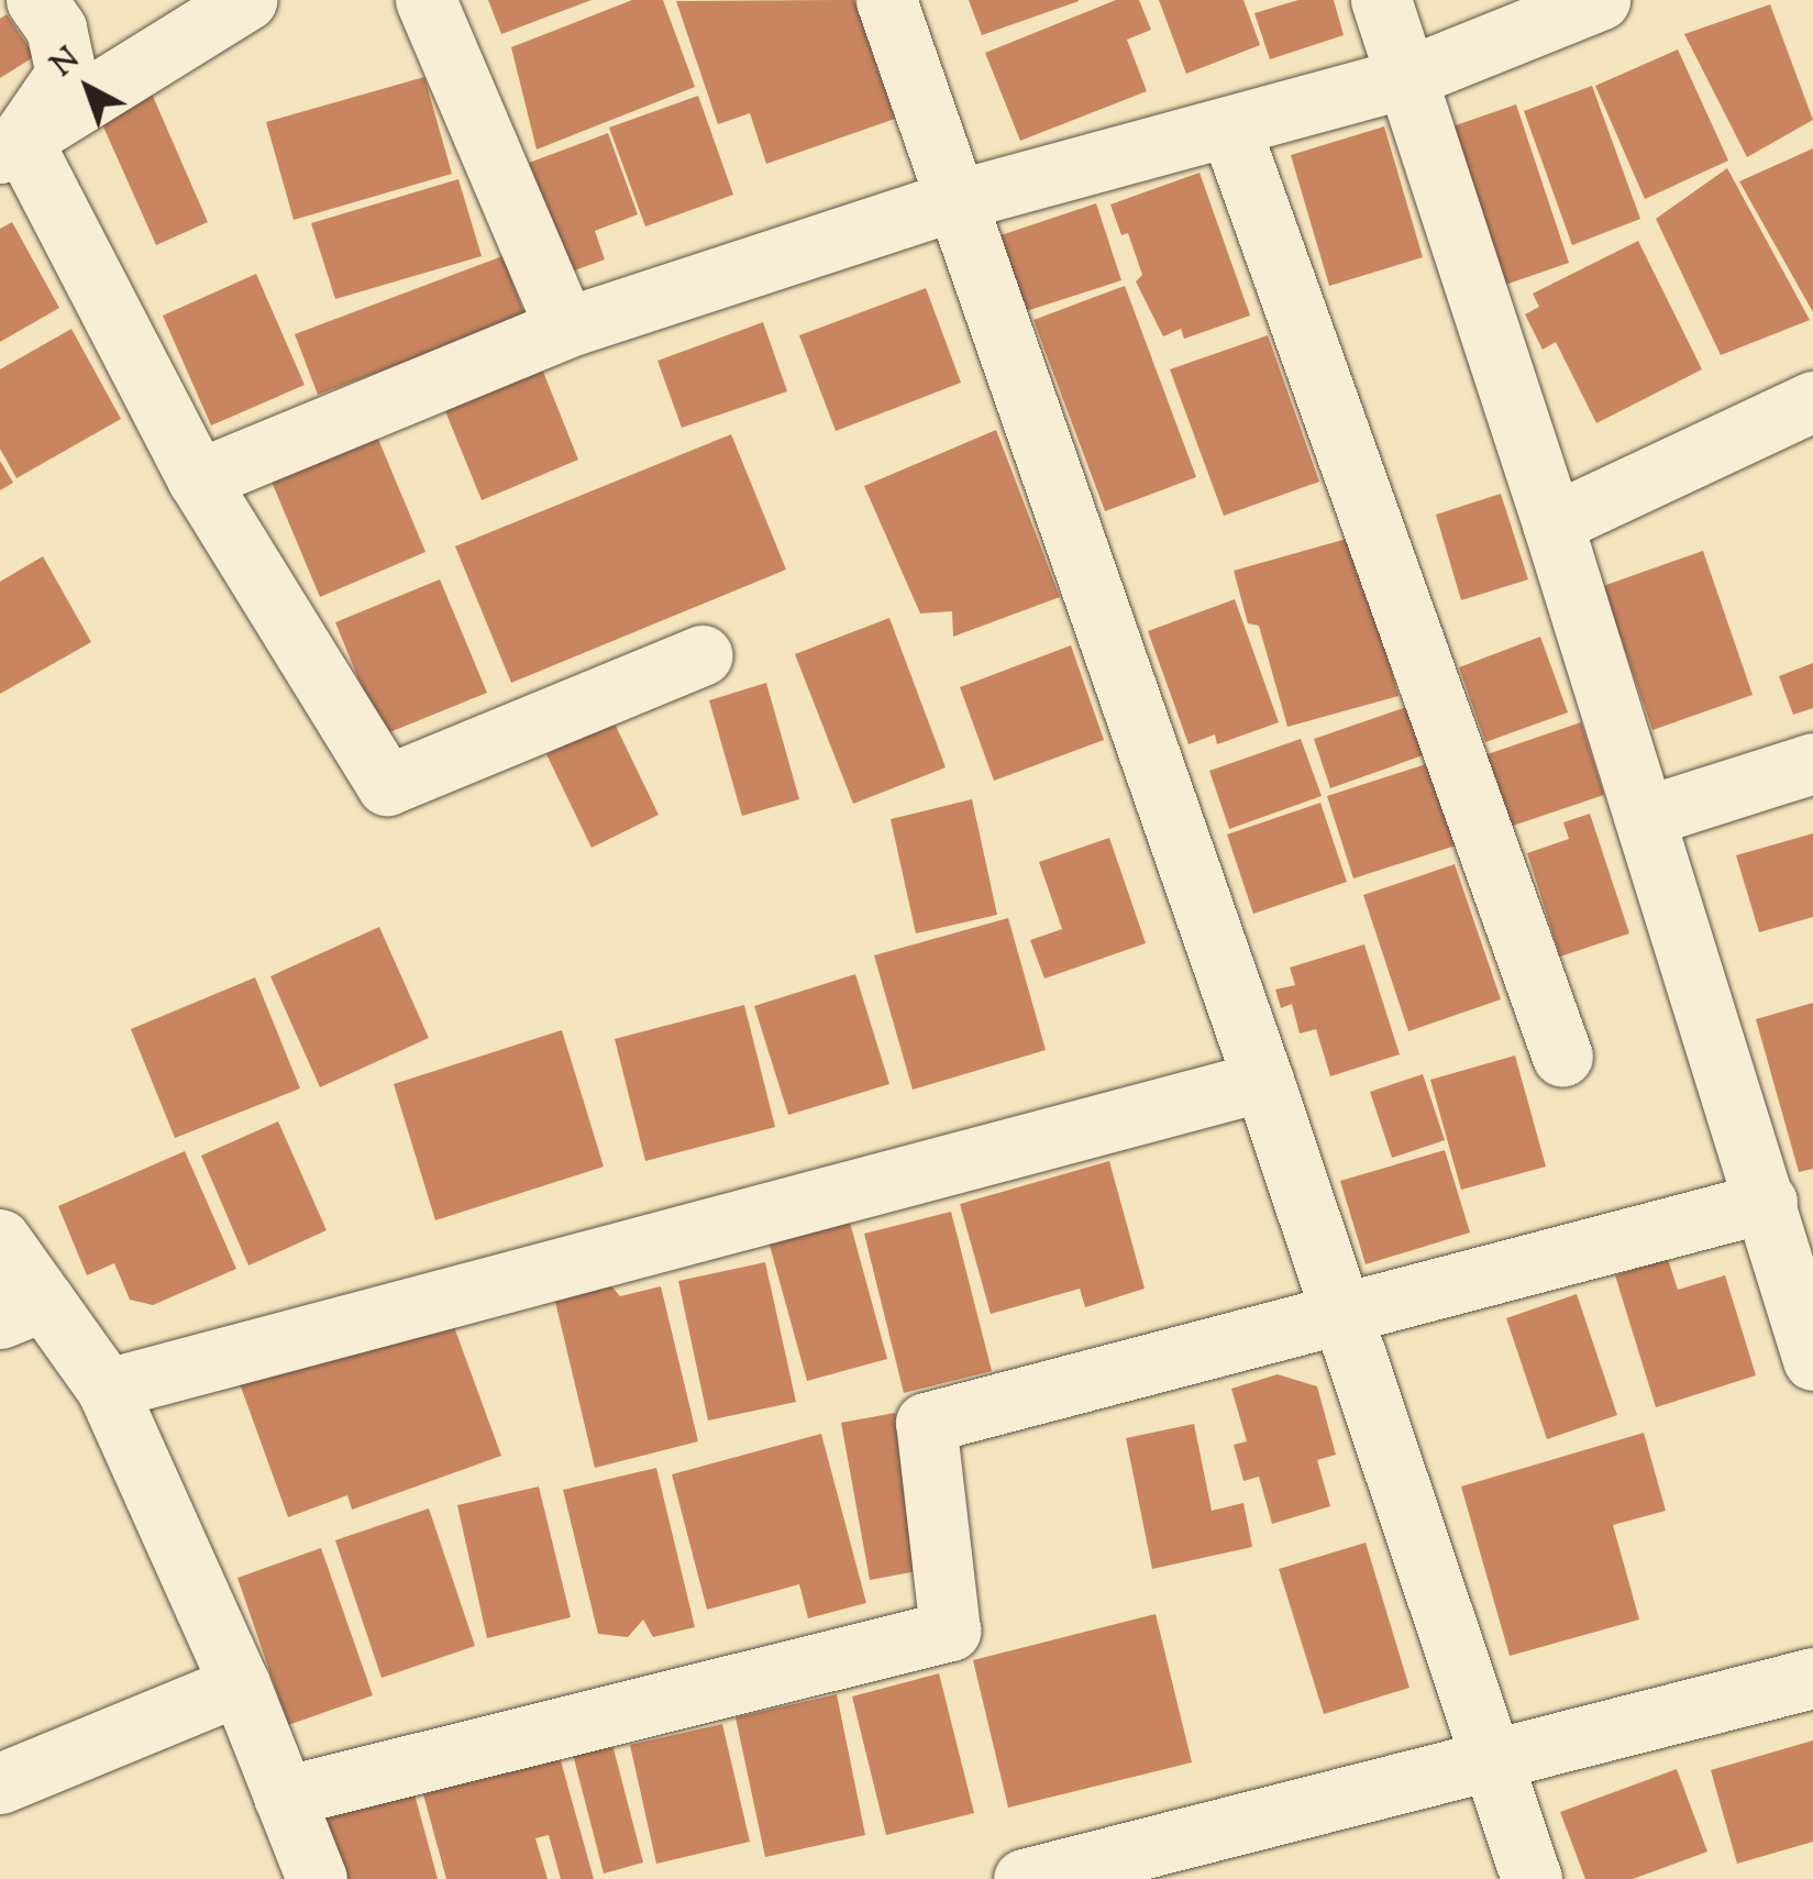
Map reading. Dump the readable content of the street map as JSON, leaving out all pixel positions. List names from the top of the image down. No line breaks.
{"north":"top left"}
